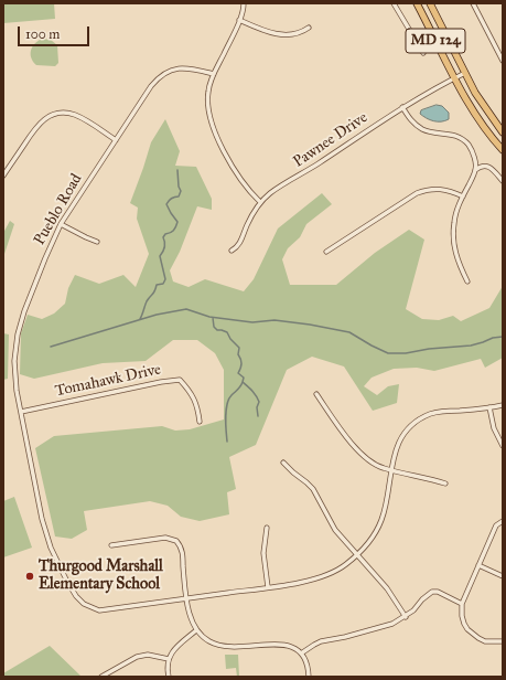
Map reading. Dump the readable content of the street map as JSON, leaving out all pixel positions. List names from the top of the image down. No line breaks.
{"streets":{"main road":["MD 124"],"street":["Pawnee Drive","Pueblo Road","Tomahawk Drive"]},"crossings":[["MD 124","Pawnee Drive"],["Pueblo Road","Tomahawk Drive"]],"places":["Thurgood Marshall Elementary School"],"scale_bar":"100 m"}
